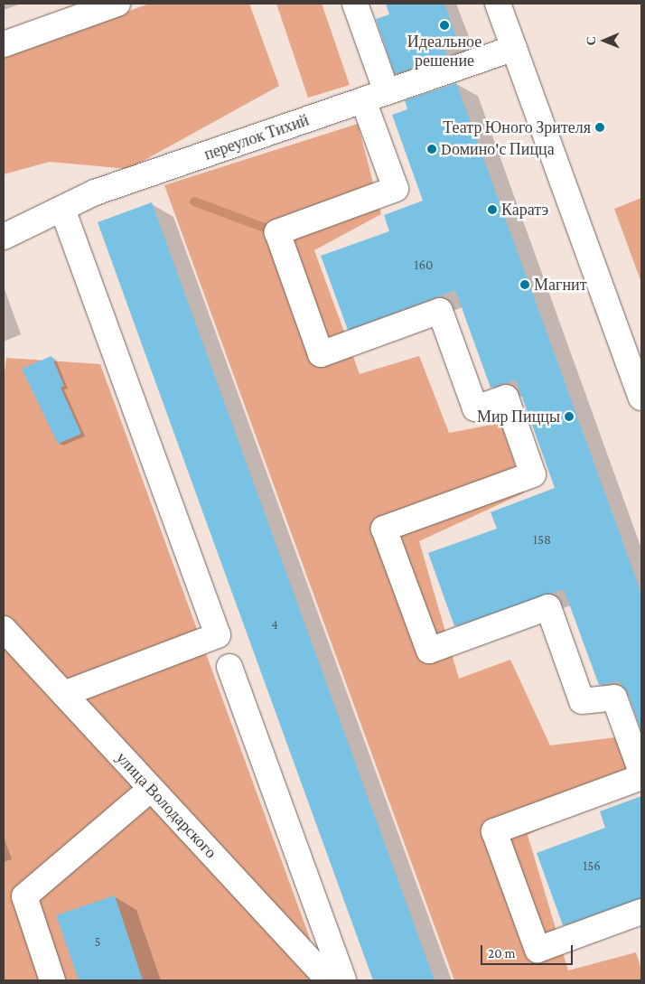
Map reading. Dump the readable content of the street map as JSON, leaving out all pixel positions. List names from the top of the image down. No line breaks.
{"streets":{"street":["переулок Тихий","улица Володарского"]},"places":["Идеальное решение","Театр Юного Зрителя","Dомино'с Пицца","Каратэ","Магнит","Мир Пиццы"],"house_numbers":["160","158","4","156","5"],"scale_bar":"20 m","north":"left"}
